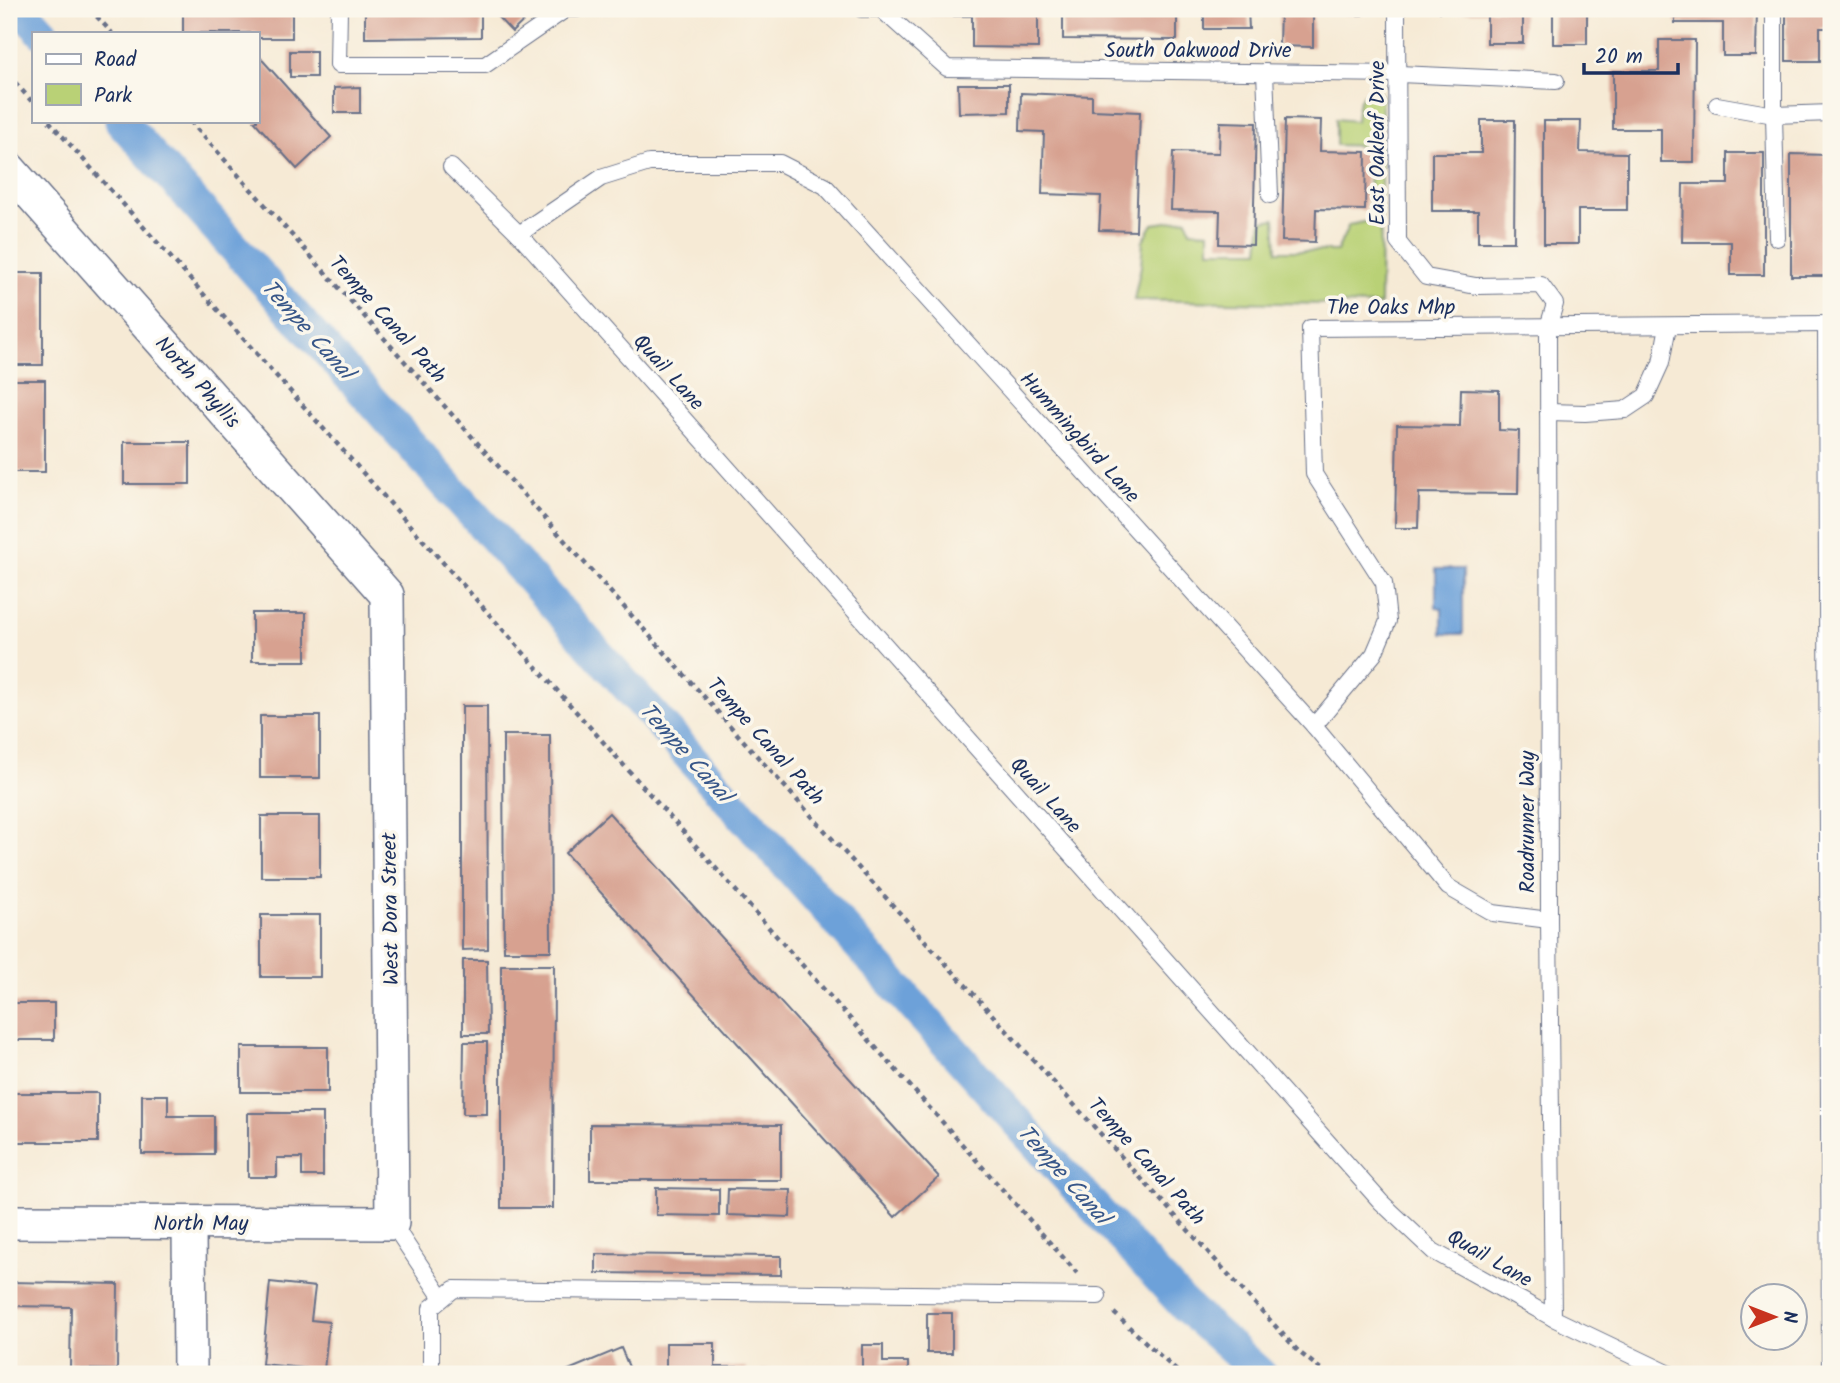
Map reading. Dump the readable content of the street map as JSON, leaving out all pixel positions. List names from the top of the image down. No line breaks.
{"streets":{"street":["North Phyllis","West Dora Street","North May"],"lane":["South Oakwood Drive","East Oakleaf Drive","The Oaks Mhp","Quail Lane","Hummingbird Lane","Roadrunner Way"],"path":["Tempe Canal Path"]},"crossings":[["South Oakwood Drive","East Oakleaf Drive"],["East Oakleaf Drive","Roadrunner Way"],["The Oaks Mhp","Hummingbird Lane"],["The Oaks Mhp","Roadrunner Way"],["Quail Lane","Hummingbird Lane"],["Quail Lane","Roadrunner Way"],["North Phyllis","West Dora Street"],["Hummingbird Lane","Roadrunner Way"],["West Dora Street","North May"]],"water":["Tempe Canal"],"legend":["Road","Park"],"scale_bar":"20 m","north":"right"}
